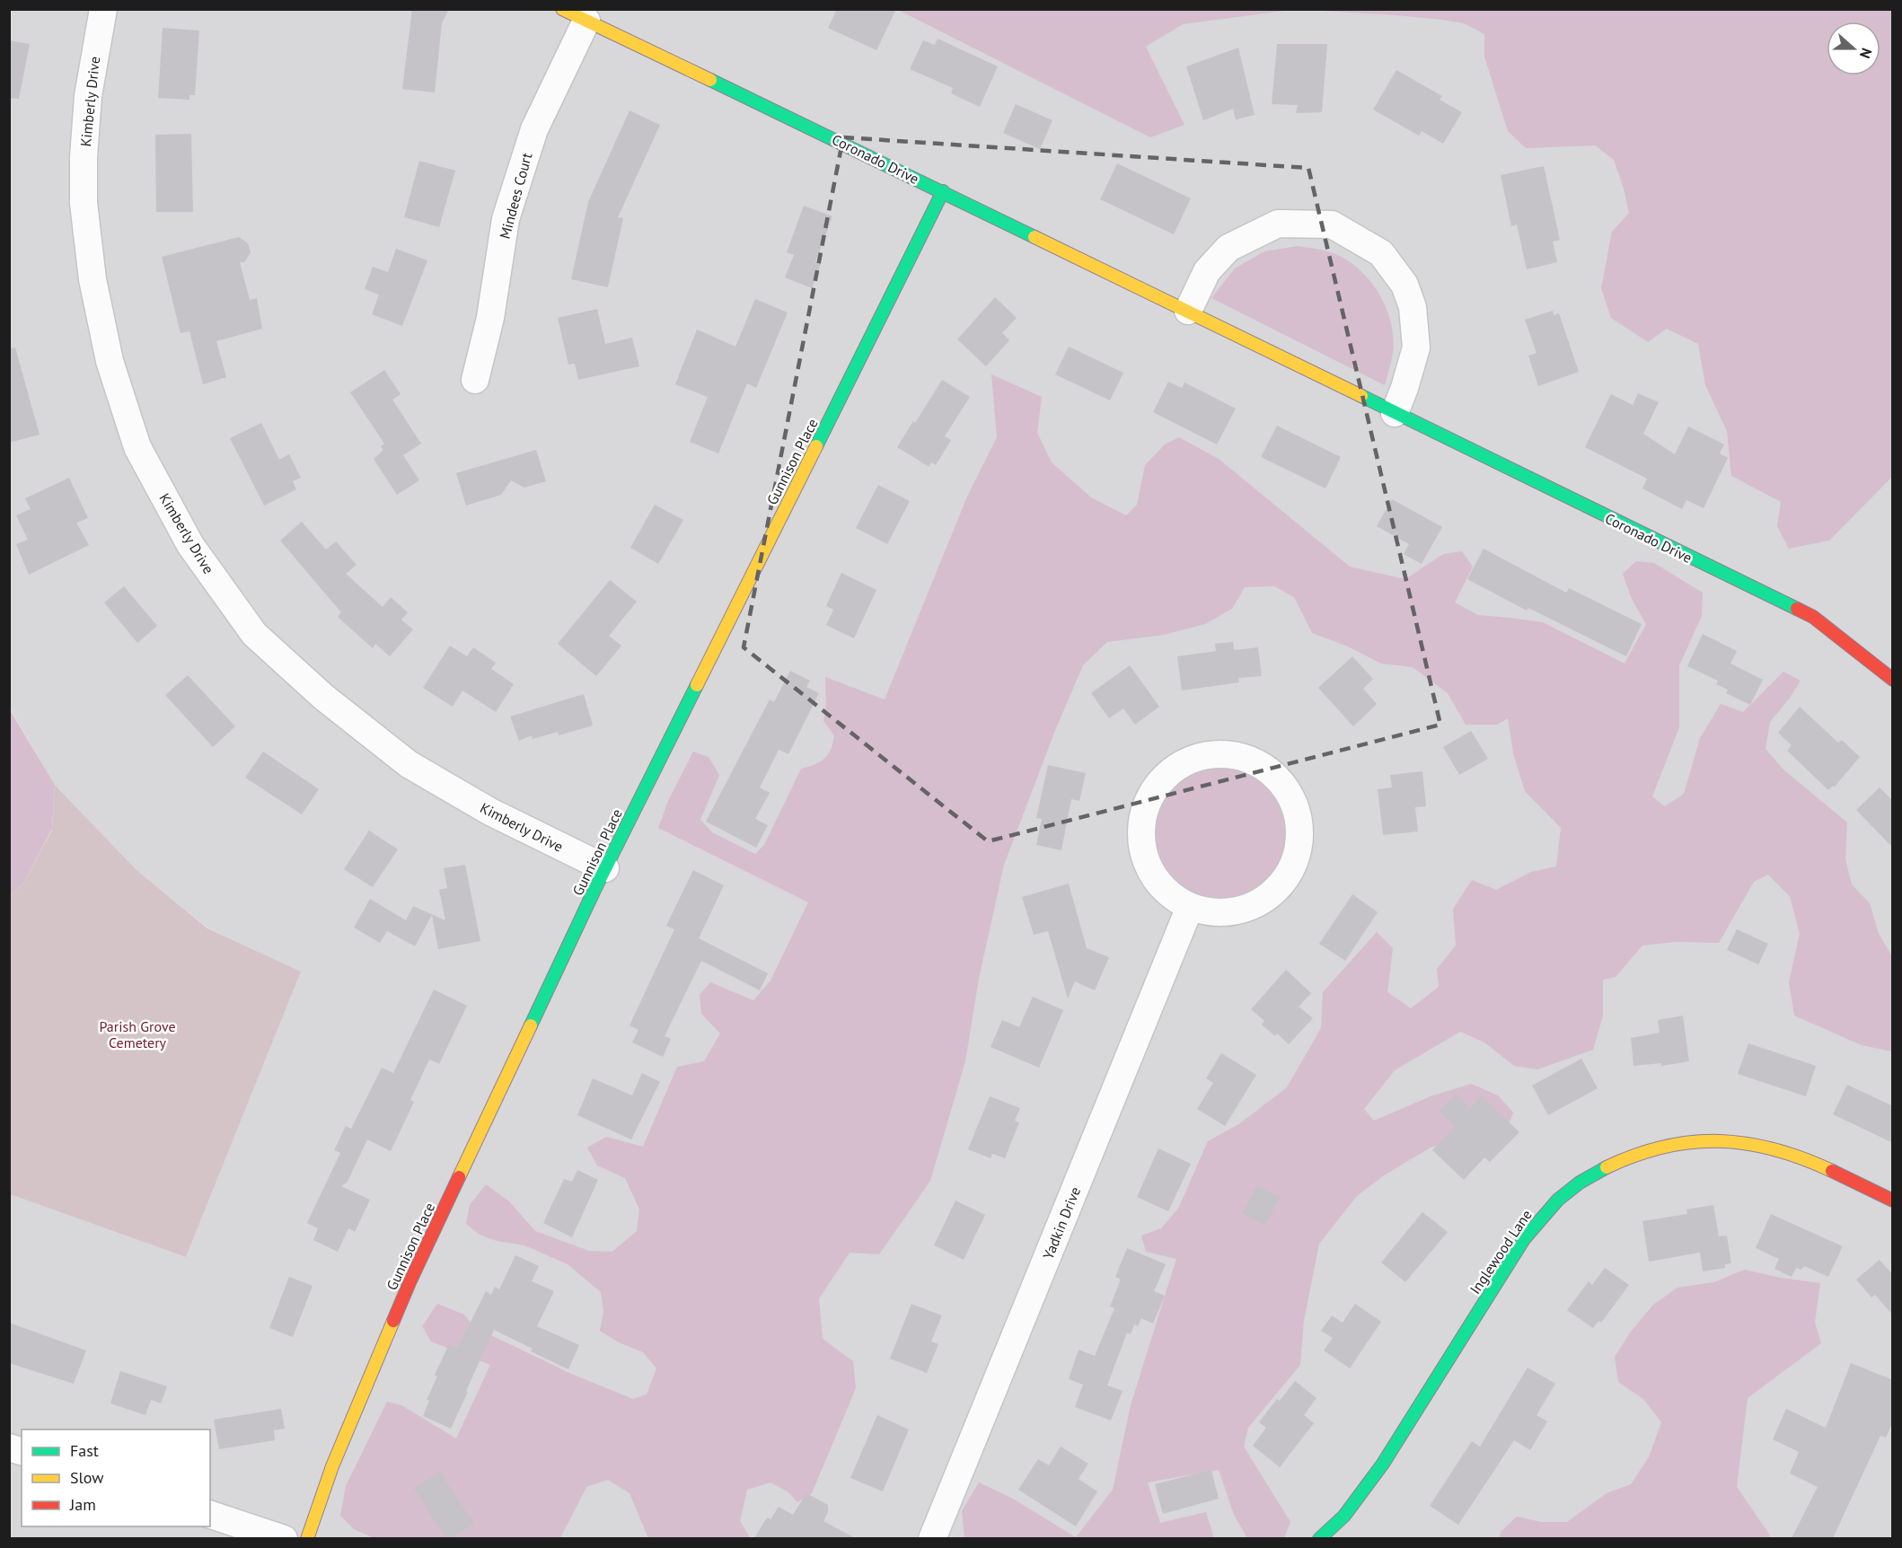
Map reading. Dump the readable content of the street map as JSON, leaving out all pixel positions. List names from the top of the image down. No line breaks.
{"streets":{"street":["Kimberly Drive","Coronado Drive","Mindees Court","Gunnison Place","Yadkin Drive","Inglewood Lane"]},"crossings":[["Kimberly Drive","Gunnison Place"],["Coronado Drive","Mindees Court"],["Coronado Drive","Gunnison Place"]],"parks":["Parish Grove Cemetery"],"legend":["Fast","Slow","Jam"],"north":"right"}
